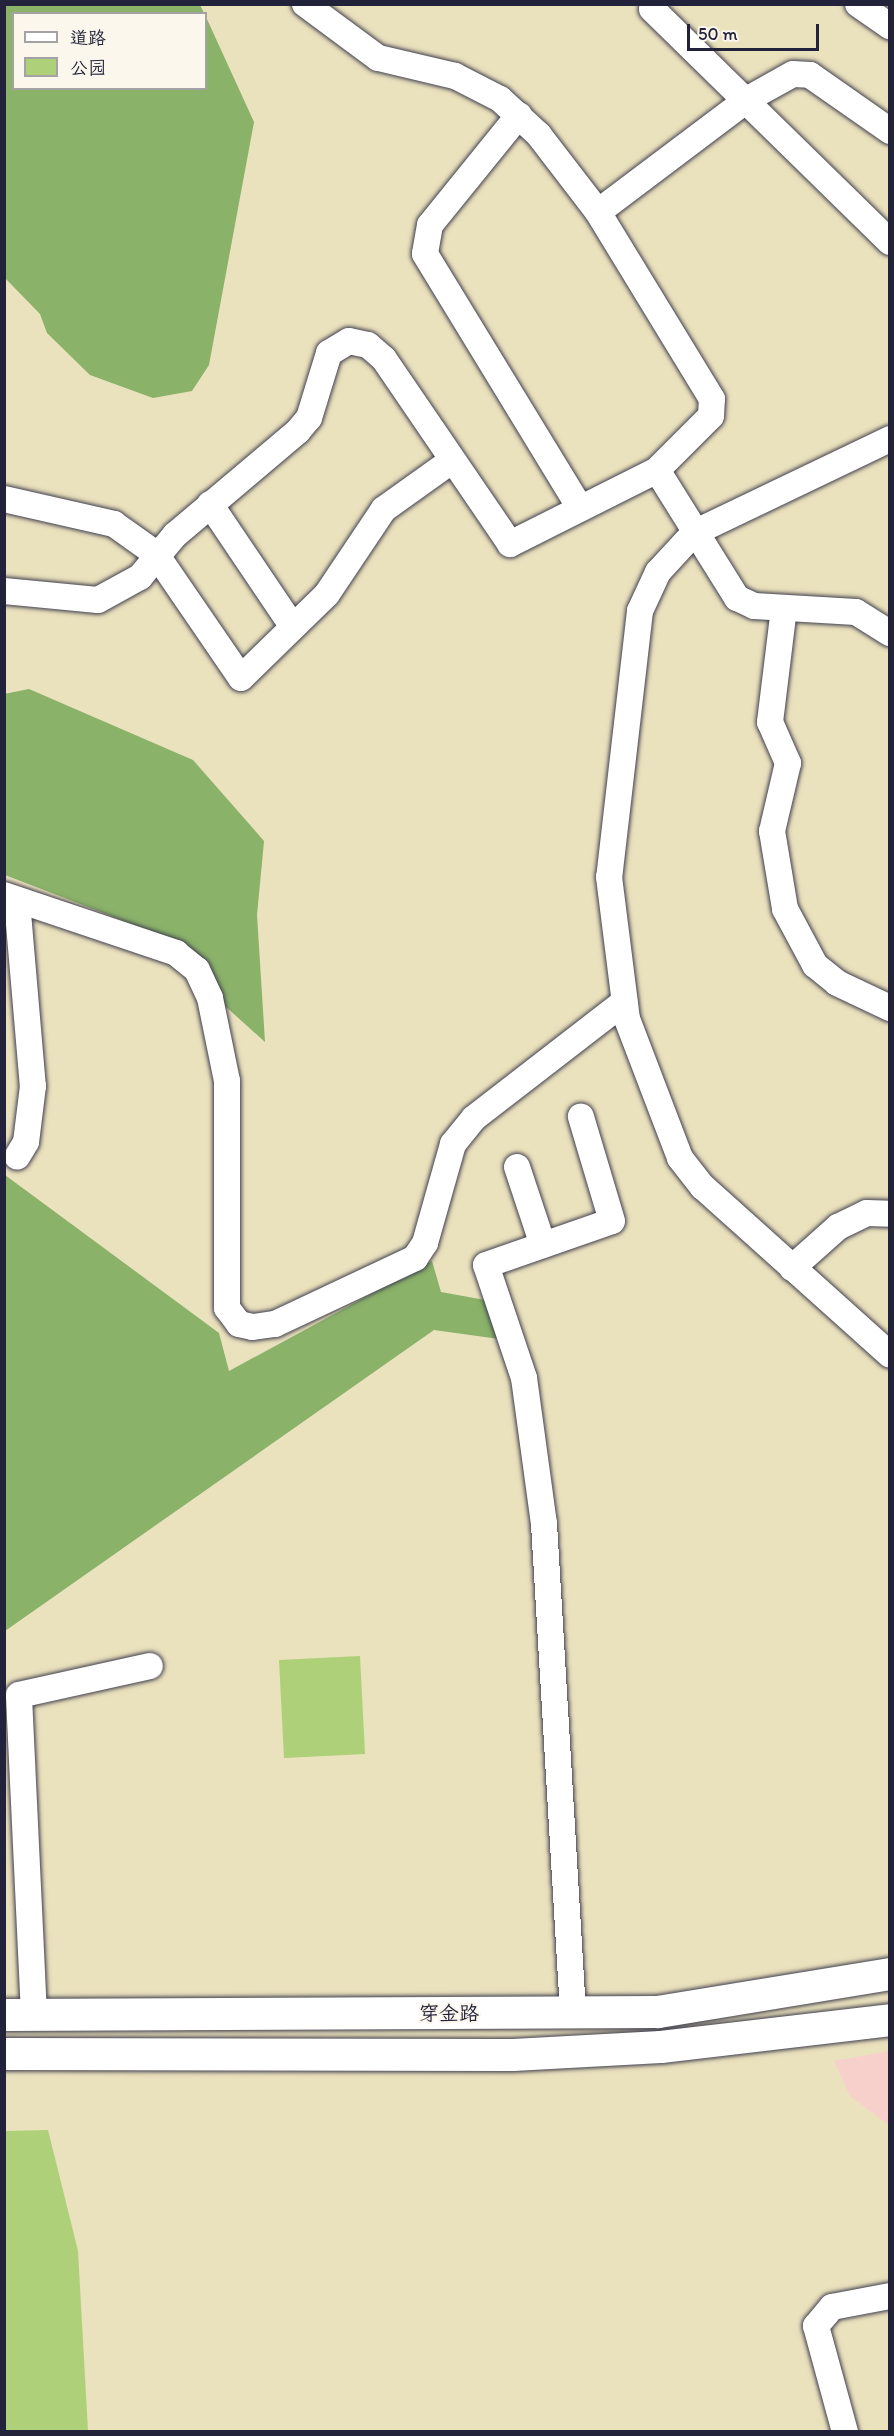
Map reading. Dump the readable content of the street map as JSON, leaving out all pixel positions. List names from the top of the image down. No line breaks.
{"streets":{"main road":["穿金路"]},"legend":["道路","公园"],"scale_bar":"50 m"}
